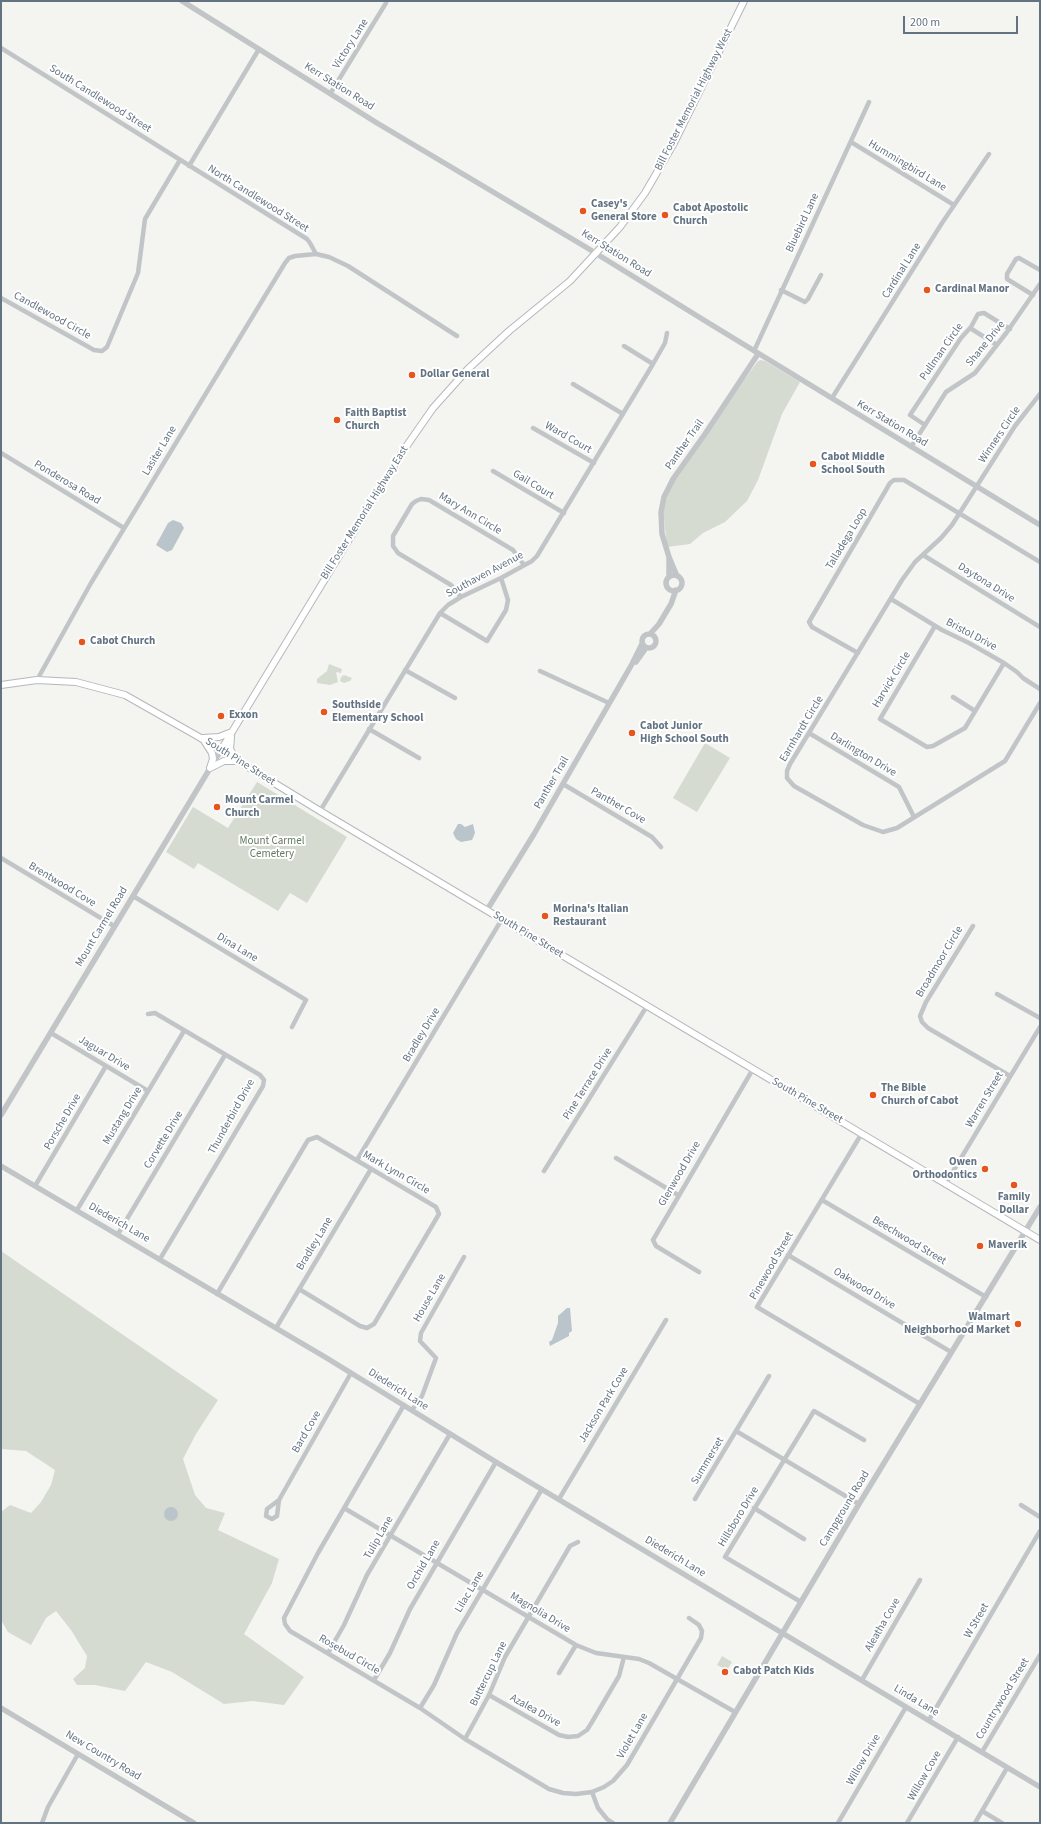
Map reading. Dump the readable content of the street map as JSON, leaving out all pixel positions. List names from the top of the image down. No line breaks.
{"streets":{"main road":["Bill Foster Memorial Highway West","Bill Foster Memorial Highway East","South Pine Street"],"street":["Victory Lane","Kerr Station Road","South Candlewood Street","Hummingbird Lane","North Candlewood Street","Bluebird Lane","Cardinal Lane","Candlewood Circle","Shane Drive","Pullman Circle","Winners Circle","Ward Court","Panther Trail","Lasiter Lane","Ponderosa Road","Gail Court","Mary Ann Circle","Talladega Loop","Southaven Avenue","Daytona Drive","Bristol Drive","Harvick Circle","Earnhardt Circle","Darlington Drive","Panther Cove","Brentwood Cove","Mount Carmel Road","Dina Lane","Broadmoor Circle","Bradley Drive","Jaguar Drive","Pine Terrace Drive","Warren Street","Mustang Drive","Thunderbird Drive","Porsche Drive","Corvette Drive","Mark Lynn Circle","Glenwood Drive","Diederich Lane","Beechwood Street","Bradley Lane","Pinewood Street","Oakwood Drive","House Lane","Jackson Park Cove","Bard Cove","Summerset","Campground Road","Hillsboro Drive","Tulip Lane","Orchid Lane","Lilac Lane","Magnolia Drive","W Street","Aleatha Cove","Rosebud Circle","Buttercup Lane","Countrywood Street","Linda Lane","Azalea Drive","Violet Lane","New Country Road","Willow Drive","Willow Cove"]},"crossings":[["Victory Lane","Kerr Station Road"],["Kerr Station Road","Bill Foster Memorial Highway West"],["Kerr Station Road","Bluebird Lane"],["Kerr Station Road","Cardinal Lane"],["Kerr Station Road","Shane Drive"],["Kerr Station Road","Winners Circle"],["Kerr Station Road","Panther Trail"],["Kerr Station Road","Bill Foster Memorial Highway East"],["Kerr Station Road","Earnhardt Circle"],["South Candlewood Street","North Candlewood Street"],["South Candlewood Street","Candlewood Circle"],["Bill Foster Memorial Highway West","Bill Foster Memorial Highway East"],["Hummingbird Lane","Bluebird Lane"],["Hummingbird Lane","Cardinal Lane"],["North Candlewood Street","Lasiter Lane"],["Bluebird Lane","Panther Trail"],["Shane Drive","Pullman Circle"],["Winners Circle","Earnhardt Circle"],["Ward Court","Southaven Avenue"],["Panther Trail","South Pine Street"],["Panther Trail","Panther Cove"],["Lasiter Lane","Ponderosa Road"],["Lasiter Lane","South Pine Street"],["Gail Court","Southaven Avenue"],["Bill Foster Memorial Highway East","South Pine Street"],["Bill Foster Memorial Highway East","Mount Carmel Road"],["Mary Ann Circle","Southaven Avenue"],["Talladega Loop","Earnhardt Circle"],["Southaven Avenue","South Pine Street"],["Daytona Drive","Earnhardt Circle"],["Bristol Drive","Harvick Circle"],["Bristol Drive","Earnhardt Circle"],["Earnhardt Circle","Darlington Drive"],["South Pine Street","Mount Carmel Road"],["South Pine Street","Bradley Drive"],["South Pine Street","Pine Terrace Drive"],["South Pine Street","Warren Street"],["South Pine Street","Glenwood Drive"],["South Pine Street","Pinewood Street"],["South Pine Street","Campground Road"],["Brentwood Cove","Mount Carmel Road"],["Mount Carmel Road","Dina Lane"],["Mount Carmel Road","Jaguar Drive"],["Broadmoor Circle","Warren Street"],["Bradley Drive","Mark Lynn Circle"],["Jaguar Drive","Mustang Drive"],["Jaguar Drive","Porsche Drive"],["Mustang Drive","Thunderbird Drive"],["Mustang Drive","Diederich Lane"],["Thunderbird Drive","Corvette Drive"],["Thunderbird Drive","Diederich Lane"],["Porsche Drive","Diederich Lane"],["Corvette Drive","Diederich Lane"],["Mark Lynn Circle","Diederich Lane"],["Mark Lynn Circle","Bradley Lane"],["Diederich Lane","Bradley Lane"],["Diederich Lane","House Lane"],["Diederich Lane","Jackson Park Cove"],["Diederich Lane","Bard Cove"],["Diederich Lane","Campground Road"],["Diederich Lane","Tulip Lane"],["Diederich Lane","Orchid Lane"],["Diederich Lane","Lilac Lane"],["Diederich Lane","Rosebud Circle"],["Diederich Lane","Linda Lane"],["Beechwood Street","Pinewood Street"],["Beechwood Street","Campground Road"],["Pinewood Street","Oakwood Drive"],["Pinewood Street","Campground Road"],["Oakwood Drive","Campground Road"],["Summerset","Campground Road"],["Summerset","Hillsboro Drive"],["Campground Road","Hillsboro Drive"],["Campground Road","Magnolia Drive"],["Campground Road","Linda Lane"],["Tulip Lane","Magnolia Drive"],["Tulip Lane","Rosebud Circle"],["Orchid Lane","Magnolia Drive"],["Orchid Lane","Rosebud Circle"],["Lilac Lane","Magnolia Drive"],["Lilac Lane","Rosebud Circle"],["Magnolia Drive","Rosebud Circle"],["Magnolia Drive","Buttercup Lane"],["Magnolia Drive","Azalea Drive"],["Magnolia Drive","Violet Lane"],["W Street","Linda Lane"],["Aleatha Cove","Linda Lane"],["Rosebud Circle","Buttercup Lane"],["Rosebud Circle","Violet Lane"],["Buttercup Lane","Azalea Drive"],["Countrywood Street","Linda Lane"],["Linda Lane","Willow Drive"],["Linda Lane","Willow Cove"]],"parks":["Mount Carmel Cemetery"],"places":["Casey's General Store","Cabot Apostolic Church","Cardinal Manor","Dollar General","Faith Baptist Church","Cabot Middle School South","Cabot Church","Southside Elementary School","Exxon","Cabot Junior High School South","Mount Carmel Church","Morina's Italian Restaurant","The Bible Church of Cabot","Owen Orthodontics","Family Dollar","Maverik","Walmart Neighborhood Market","Cabot Patch Kids"],"scale_bar":"200 m"}
